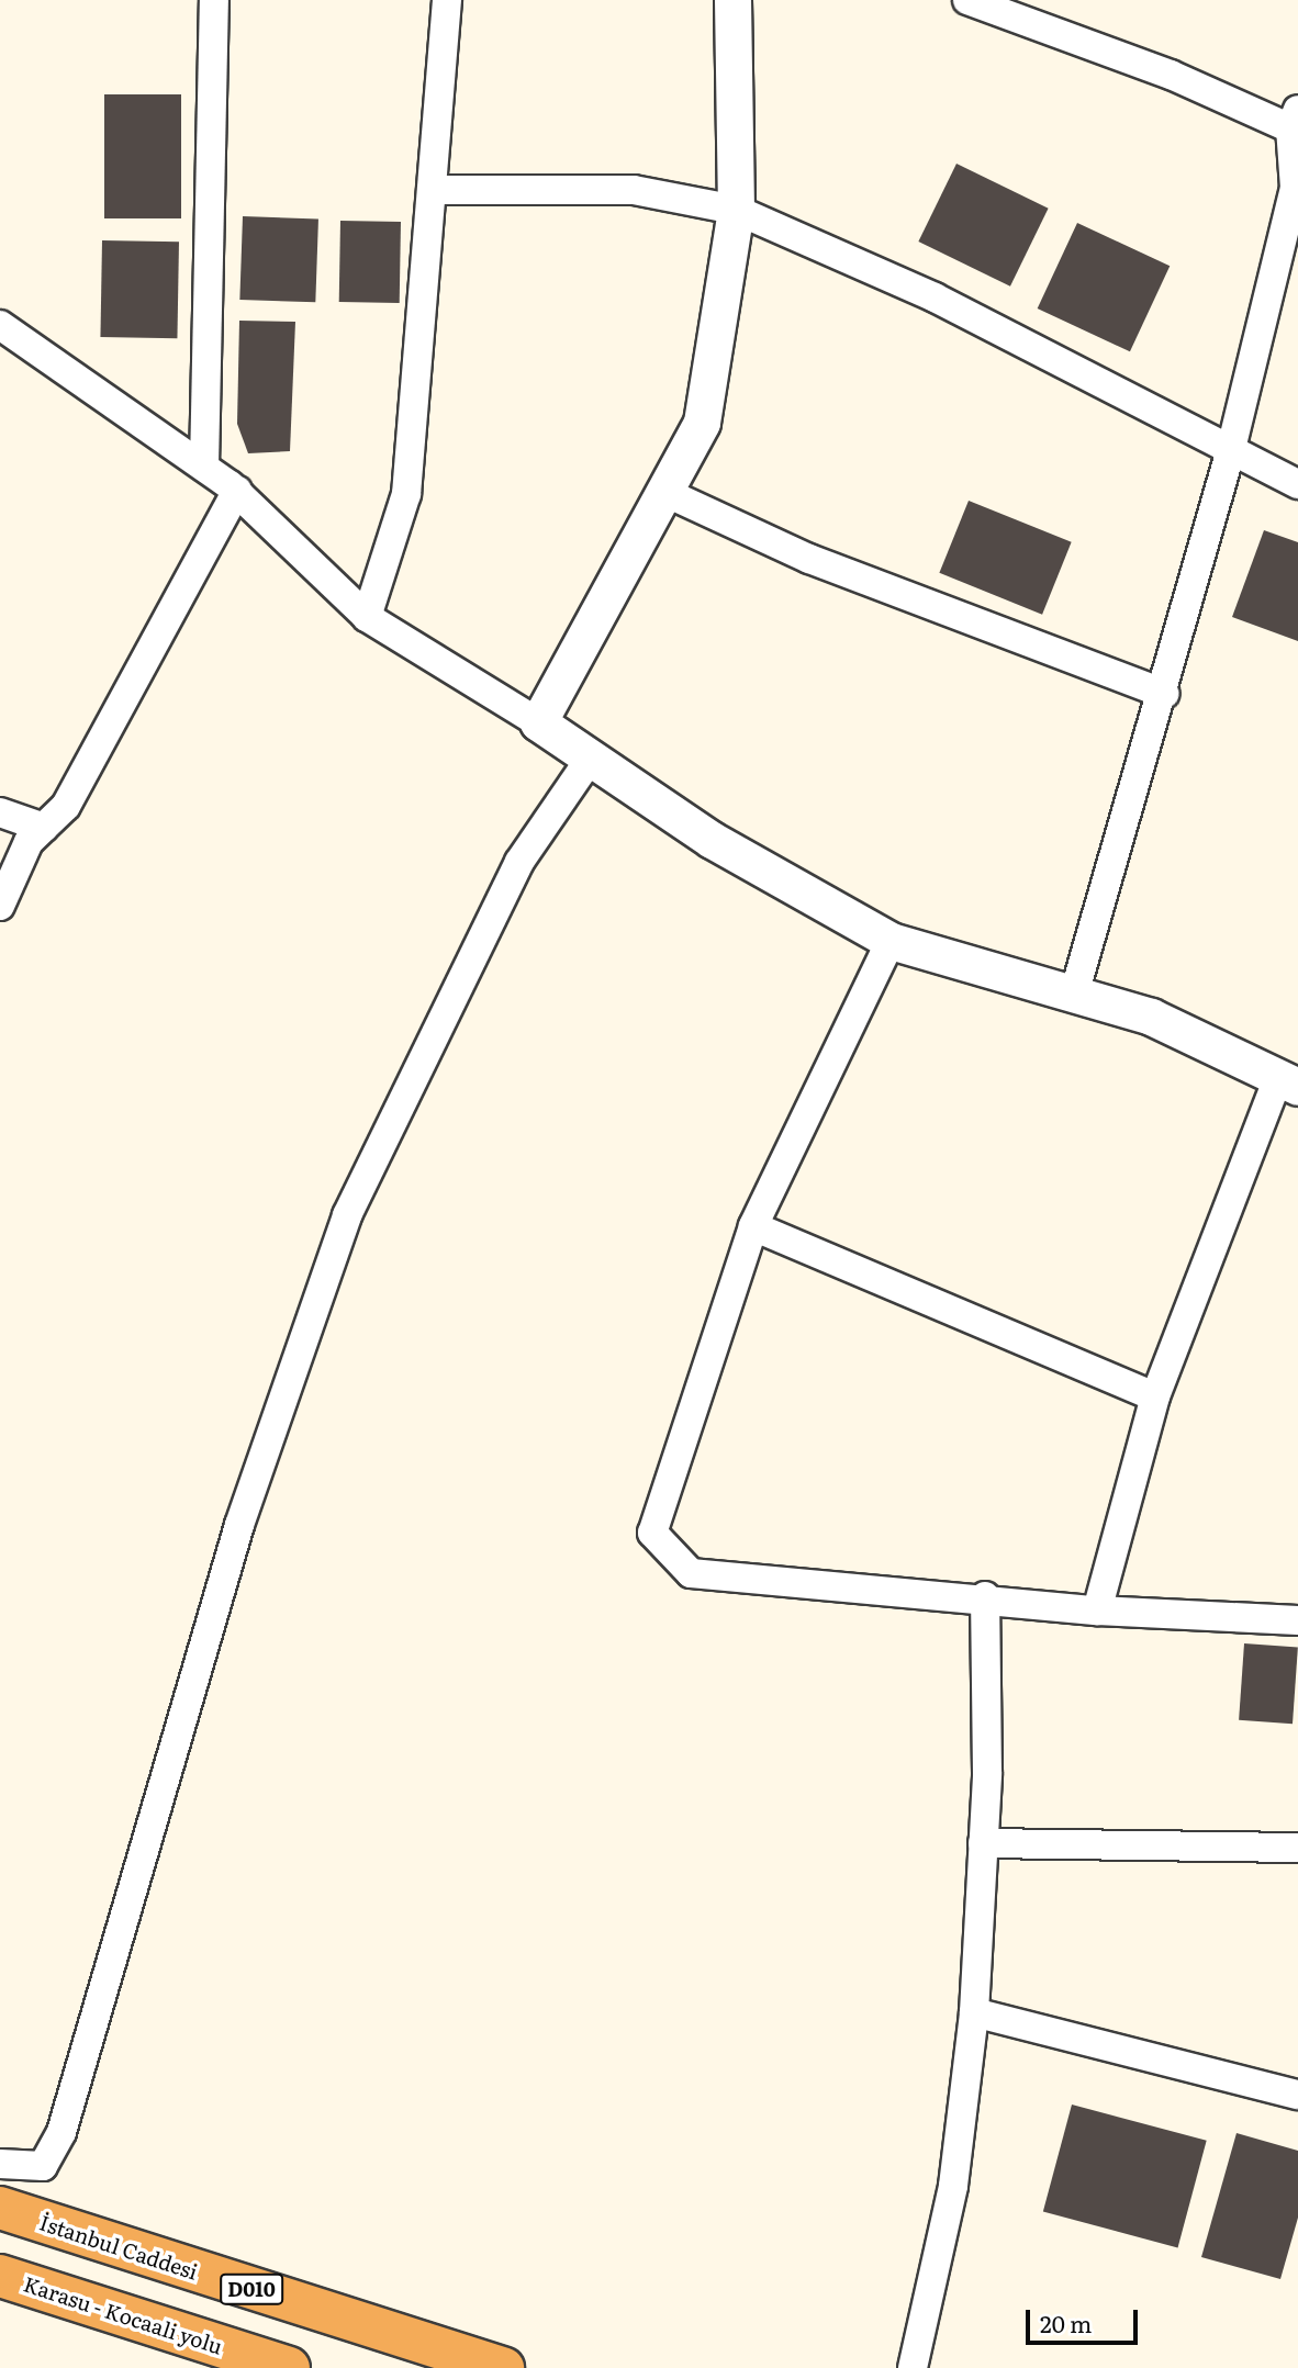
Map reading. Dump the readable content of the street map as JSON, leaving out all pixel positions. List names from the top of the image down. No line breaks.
{"streets":{"highway":["İstanbul Caddesi","D010","Karasu - Kocaali yolu"]},"scale_bar":"20 m"}
